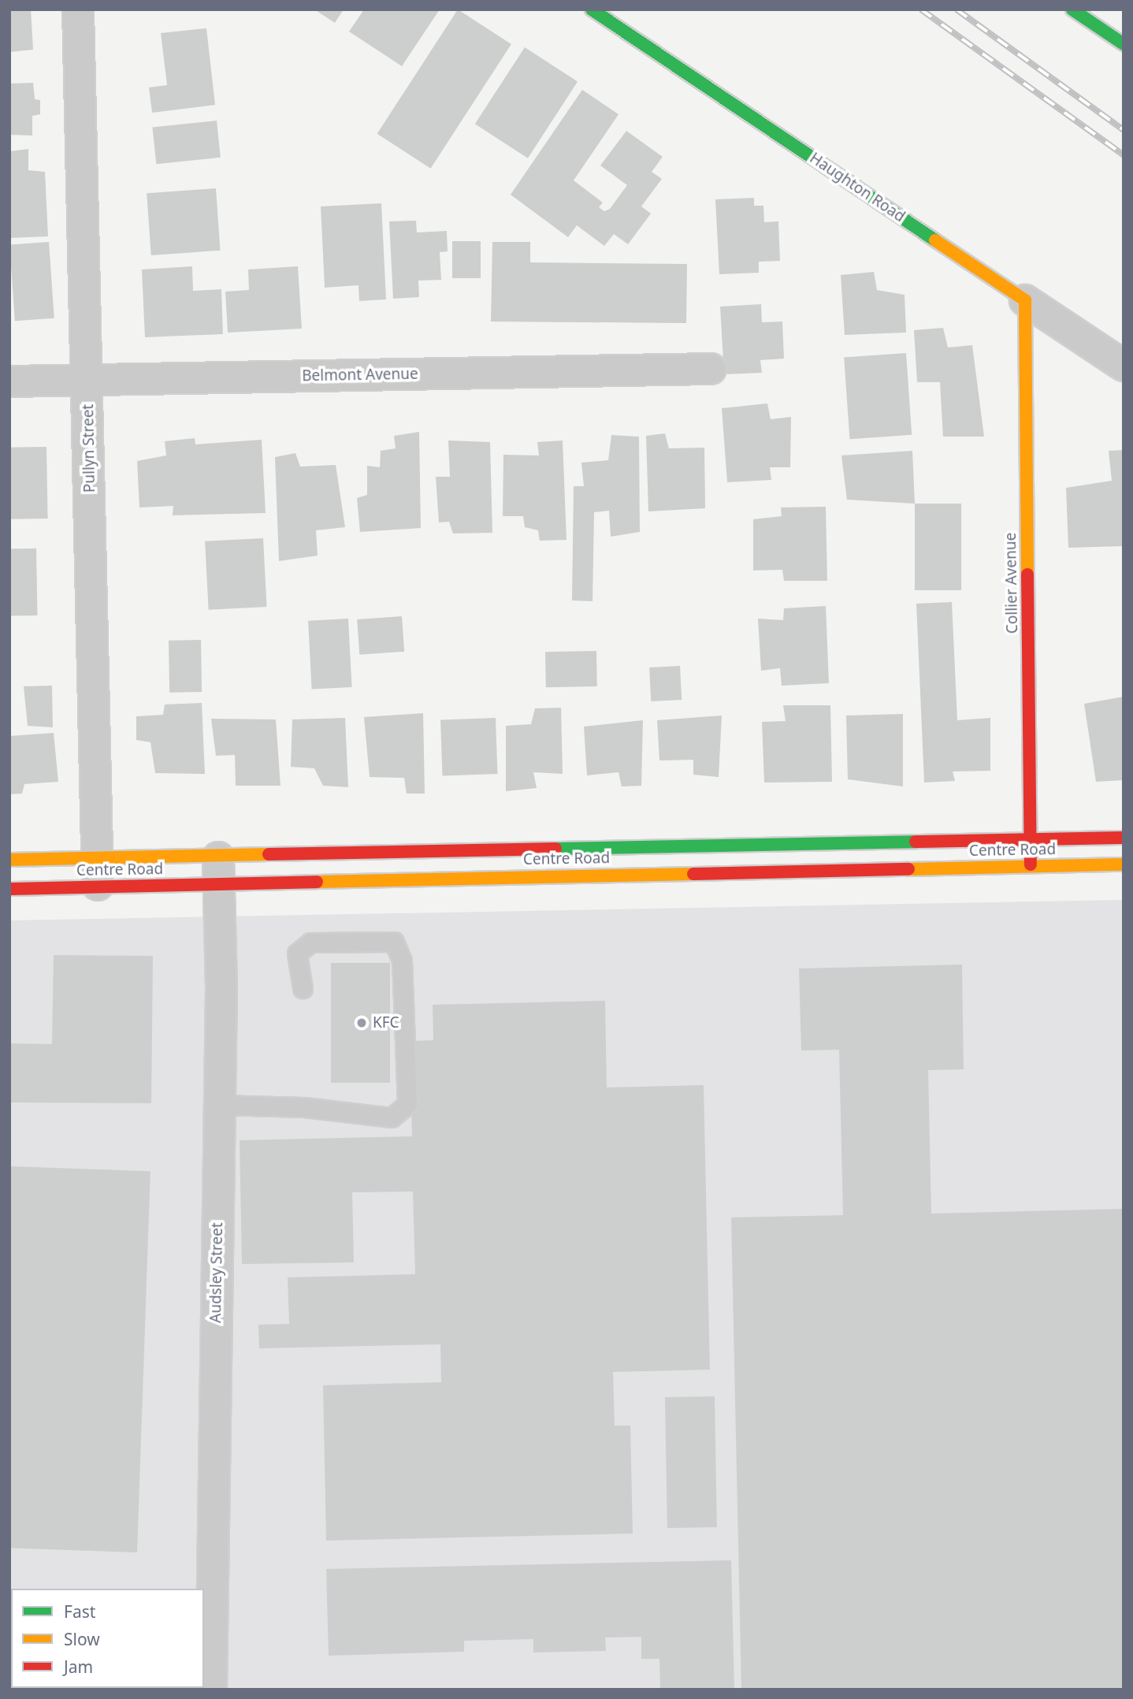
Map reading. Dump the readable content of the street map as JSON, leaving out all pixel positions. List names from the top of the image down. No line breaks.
{"streets":{"main road":["Haughton Road","Collier Avenue","Centre Road"],"street":["Belmont Avenue","Pullyn Street","Audsley Street"]},"crossings":[["Haughton Road","Collier Avenue"],["Belmont Avenue","Pullyn Street"],["Pullyn Street","Centre Road"],["Collier Avenue","Centre Road"],["Centre Road","Audsley Street"]],"places":["KFC"],"legend":["Fast","Slow","Jam"]}
